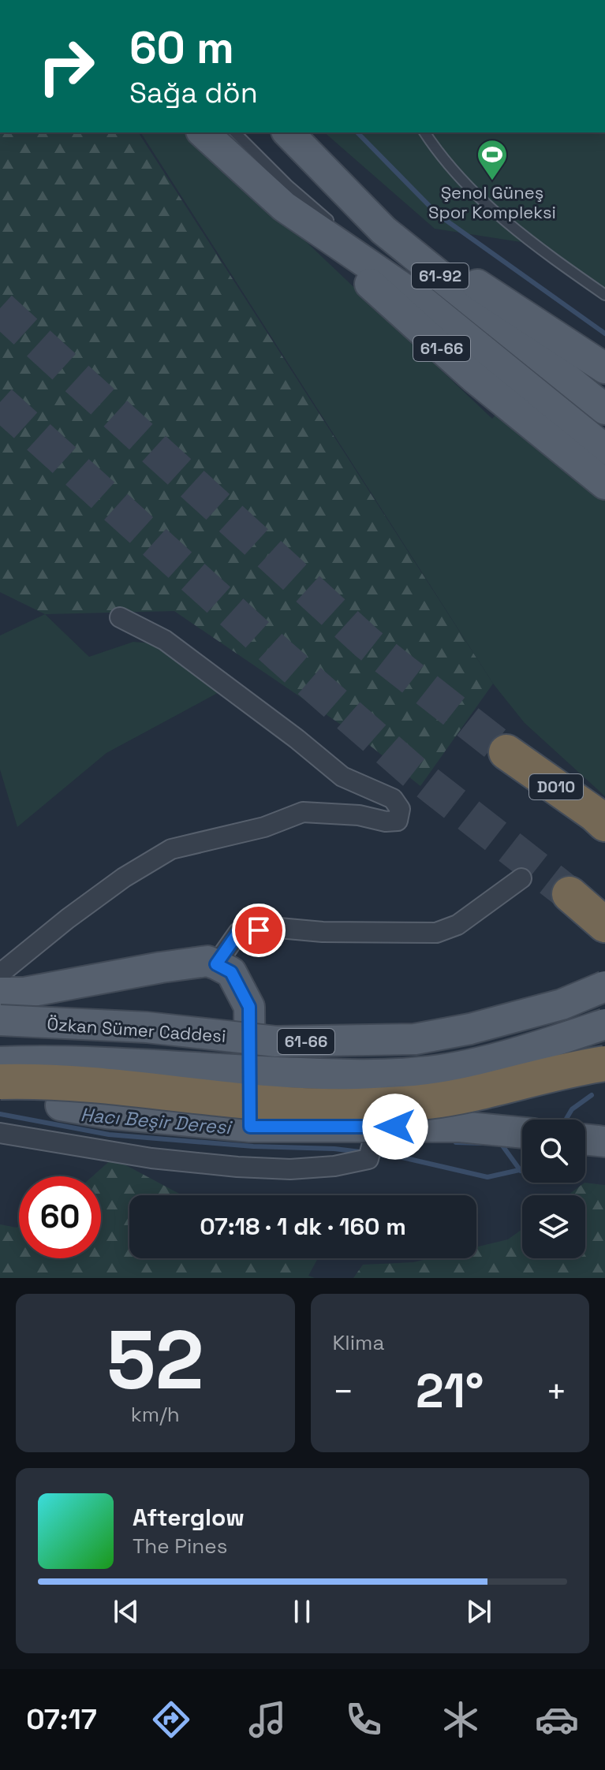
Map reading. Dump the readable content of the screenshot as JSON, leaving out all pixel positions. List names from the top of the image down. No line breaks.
{"streets":{"highway":["D010"],"main road":["61-92","61-66","Özkan Sümer Caddesi"]},"crossings":[["61-92","61-66"]],"water":["Hacı Beşir Deresi"],"places":{"sports":["Şenol Güneş Spor Kompleksi"]},"page":{"turn":["60 m","Sağa dön"],"limit":"60","trip":"07:18 · 1 dk · 160 m","tile":[["52","km/h"],"Klima"],"heat":["−","21°","+"],"song":["Afterglow","The Pines"],"tabs":"07:17"}}
